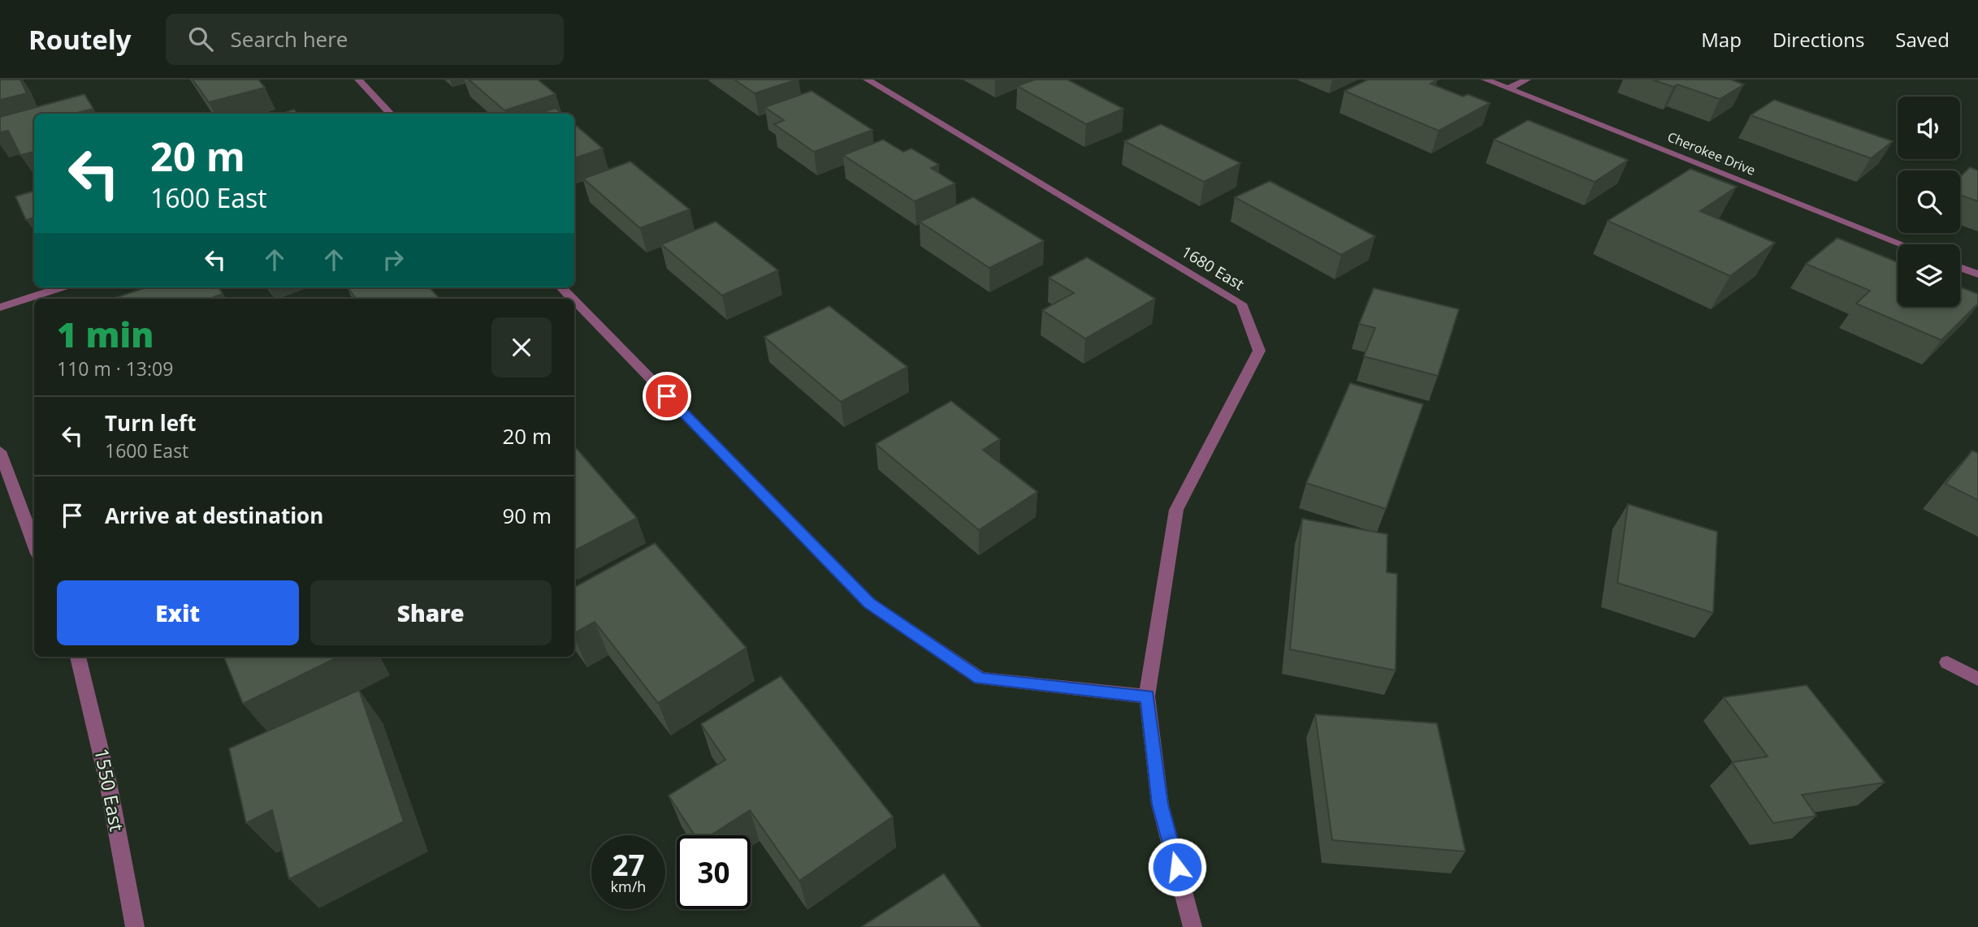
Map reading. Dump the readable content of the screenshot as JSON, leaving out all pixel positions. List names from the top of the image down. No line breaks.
{"streets":{"street":["Cherokee Drive","1680 East","1550 East"]},"page":{"header":"Routely","search":"Search here","nav":["Map","Directions","Saved"],"turn":["20 m","1600 East"],"heading":["1 min","110 m · 13:09"],"list":[{"name":"Turn left","note":"1600 East","value":"20 m"},{"name":"Arrive at destination","value":"90 m"}],"buttons":["Exit","Share"],"speed":"27 km/h","limit":"30"}}
